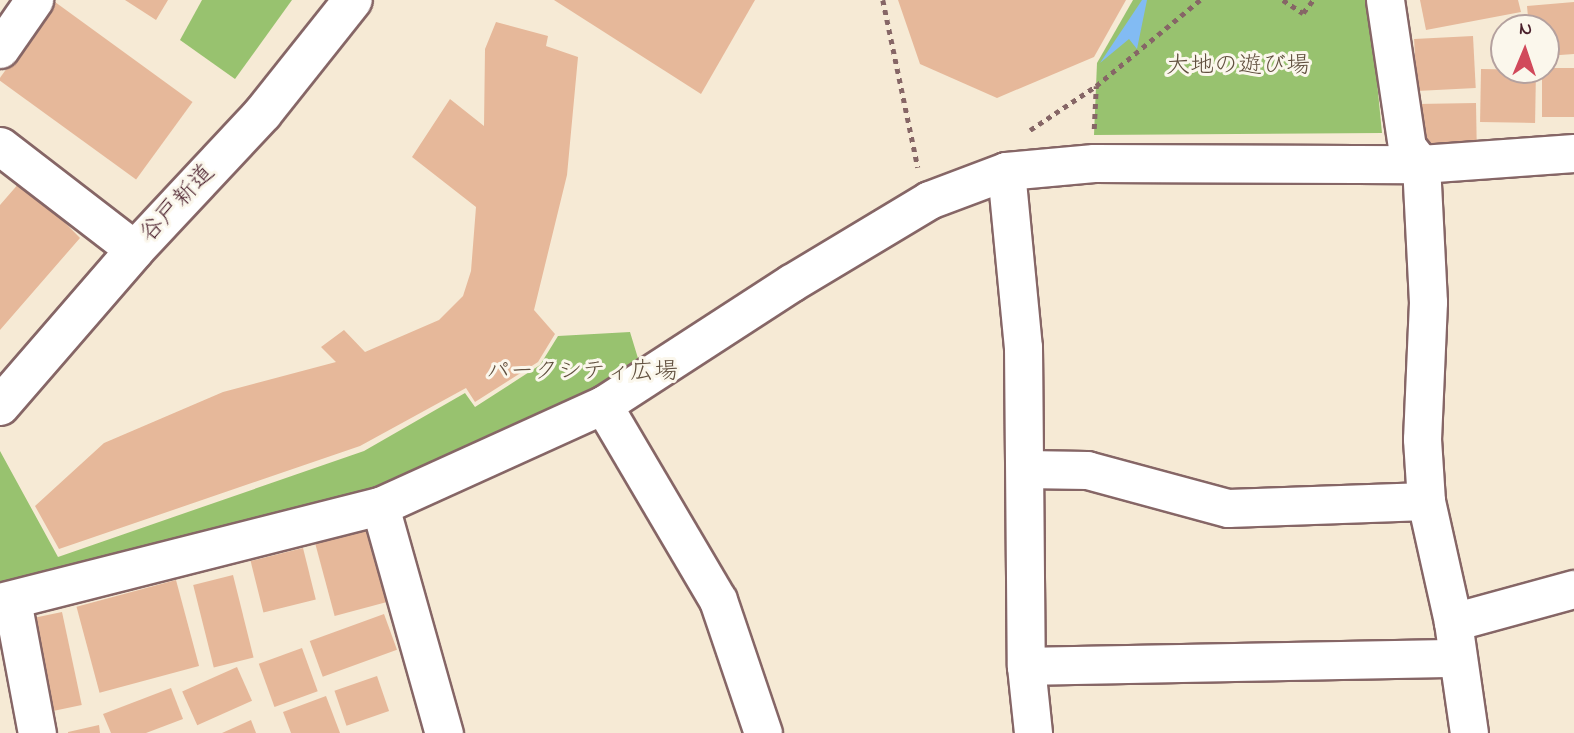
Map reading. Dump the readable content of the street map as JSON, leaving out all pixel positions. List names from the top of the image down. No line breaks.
{"streets":{"main road":["谷戸新道"]},"parks":["大地の遊び場","パークシティ広場"],"north":"top"}
